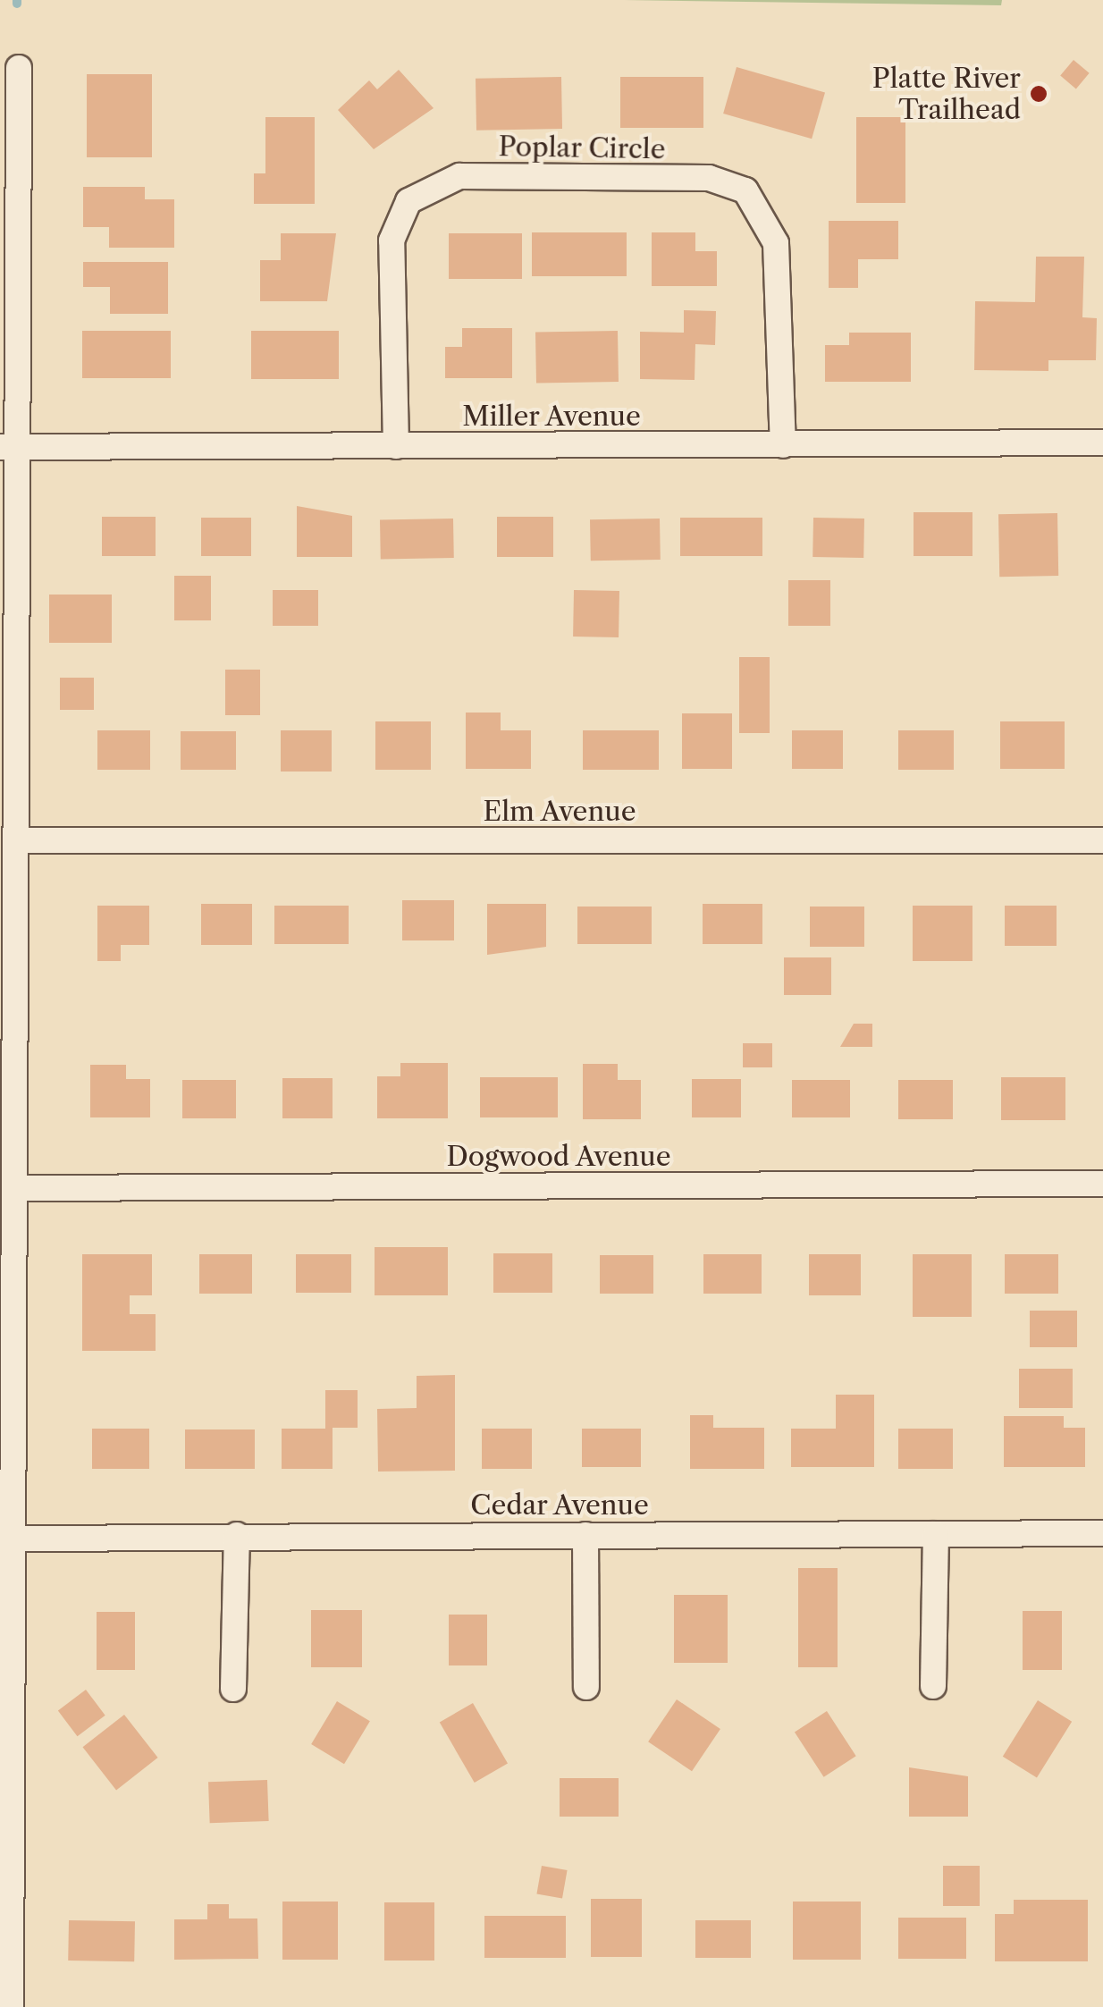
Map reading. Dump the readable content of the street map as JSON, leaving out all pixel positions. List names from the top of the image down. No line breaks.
{"streets":{"street":["Poplar Circle","Miller Avenue","Elm Avenue","Dogwood Avenue","Cedar Avenue"]},"crossings":[["Poplar Circle","Miller Avenue"]],"places":["Platte River Trailhead"]}
